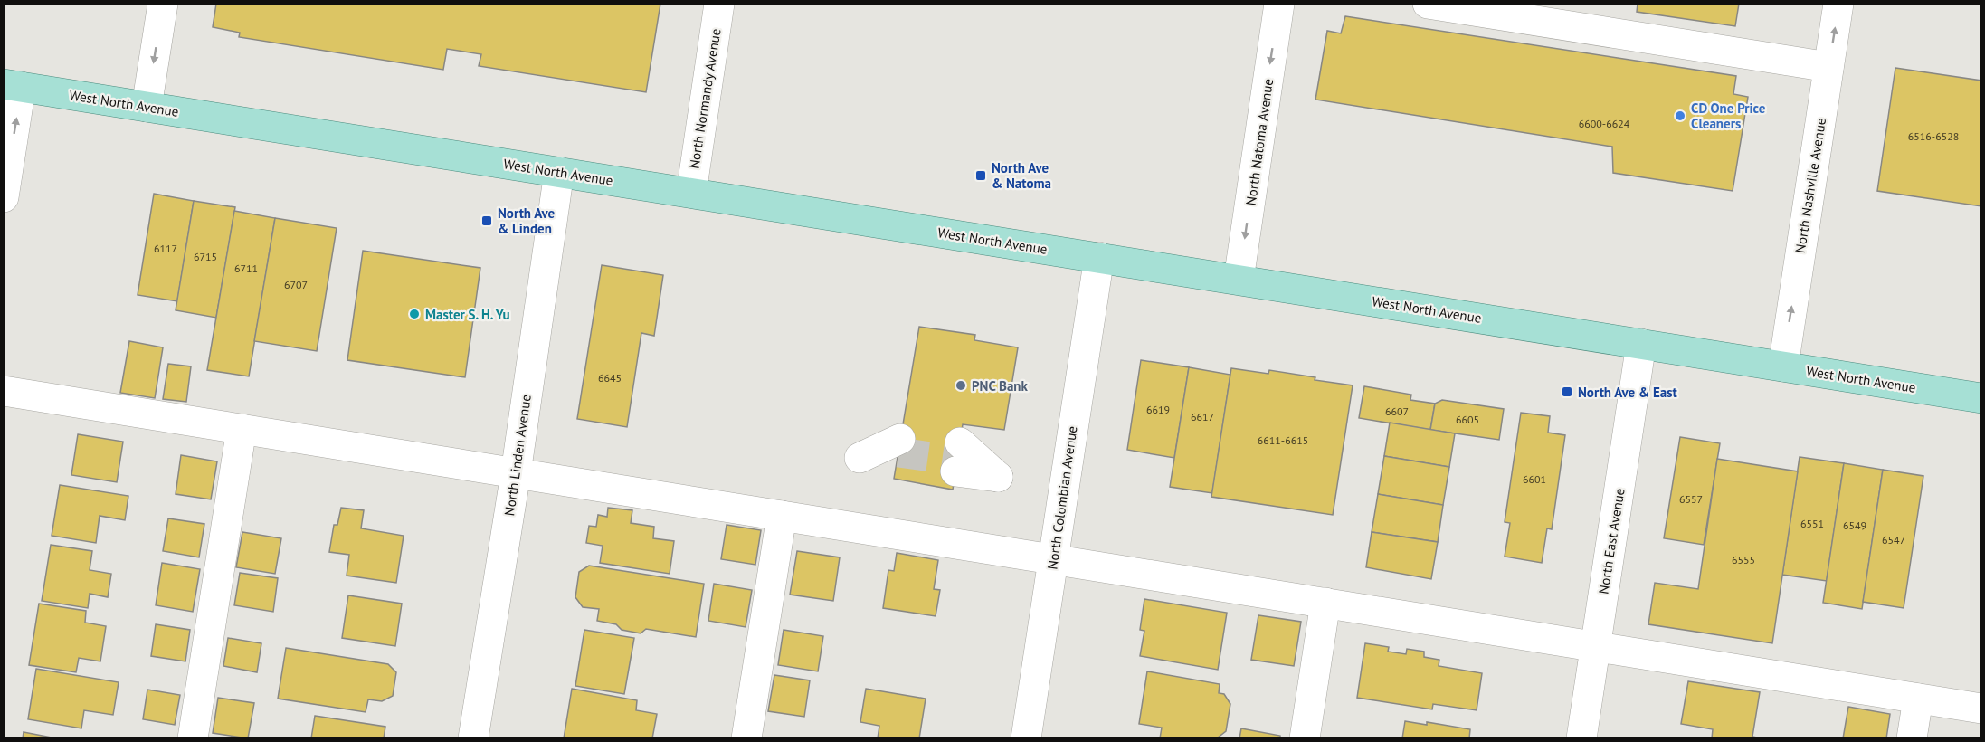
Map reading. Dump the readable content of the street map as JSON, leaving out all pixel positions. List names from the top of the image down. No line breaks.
{"streets":{"main road":["West North Avenue"],"street":["North Normandy Avenue","North Natoma Avenue","North Nashville Avenue","North Linden Avenue","North Colombian Avenue","North East Avenue"]},"crossings":[["North Normandy Avenue","West North Avenue"],["West North Avenue","North Natoma Avenue"],["West North Avenue","North Nashville Avenue"],["West North Avenue","North Linden Avenue"],["West North Avenue","North Colombian Avenue"],["West North Avenue","North East Avenue"]],"one_way":["North Natoma Avenue","North Nashville Avenue"],"places":{"other":["CD One Price Cleaners","Master S. H. Yu","PNC Bank"],"transit":["North Ave & Natoma","North Ave & Linden","North Ave & East"]},"house_numbers":["6600-6624","6516-6528","6117","6715","6711","6707","6645","6619","6607","6617","6605","6611-6615","6601","6557","6551","6549","6547","6555"]}
